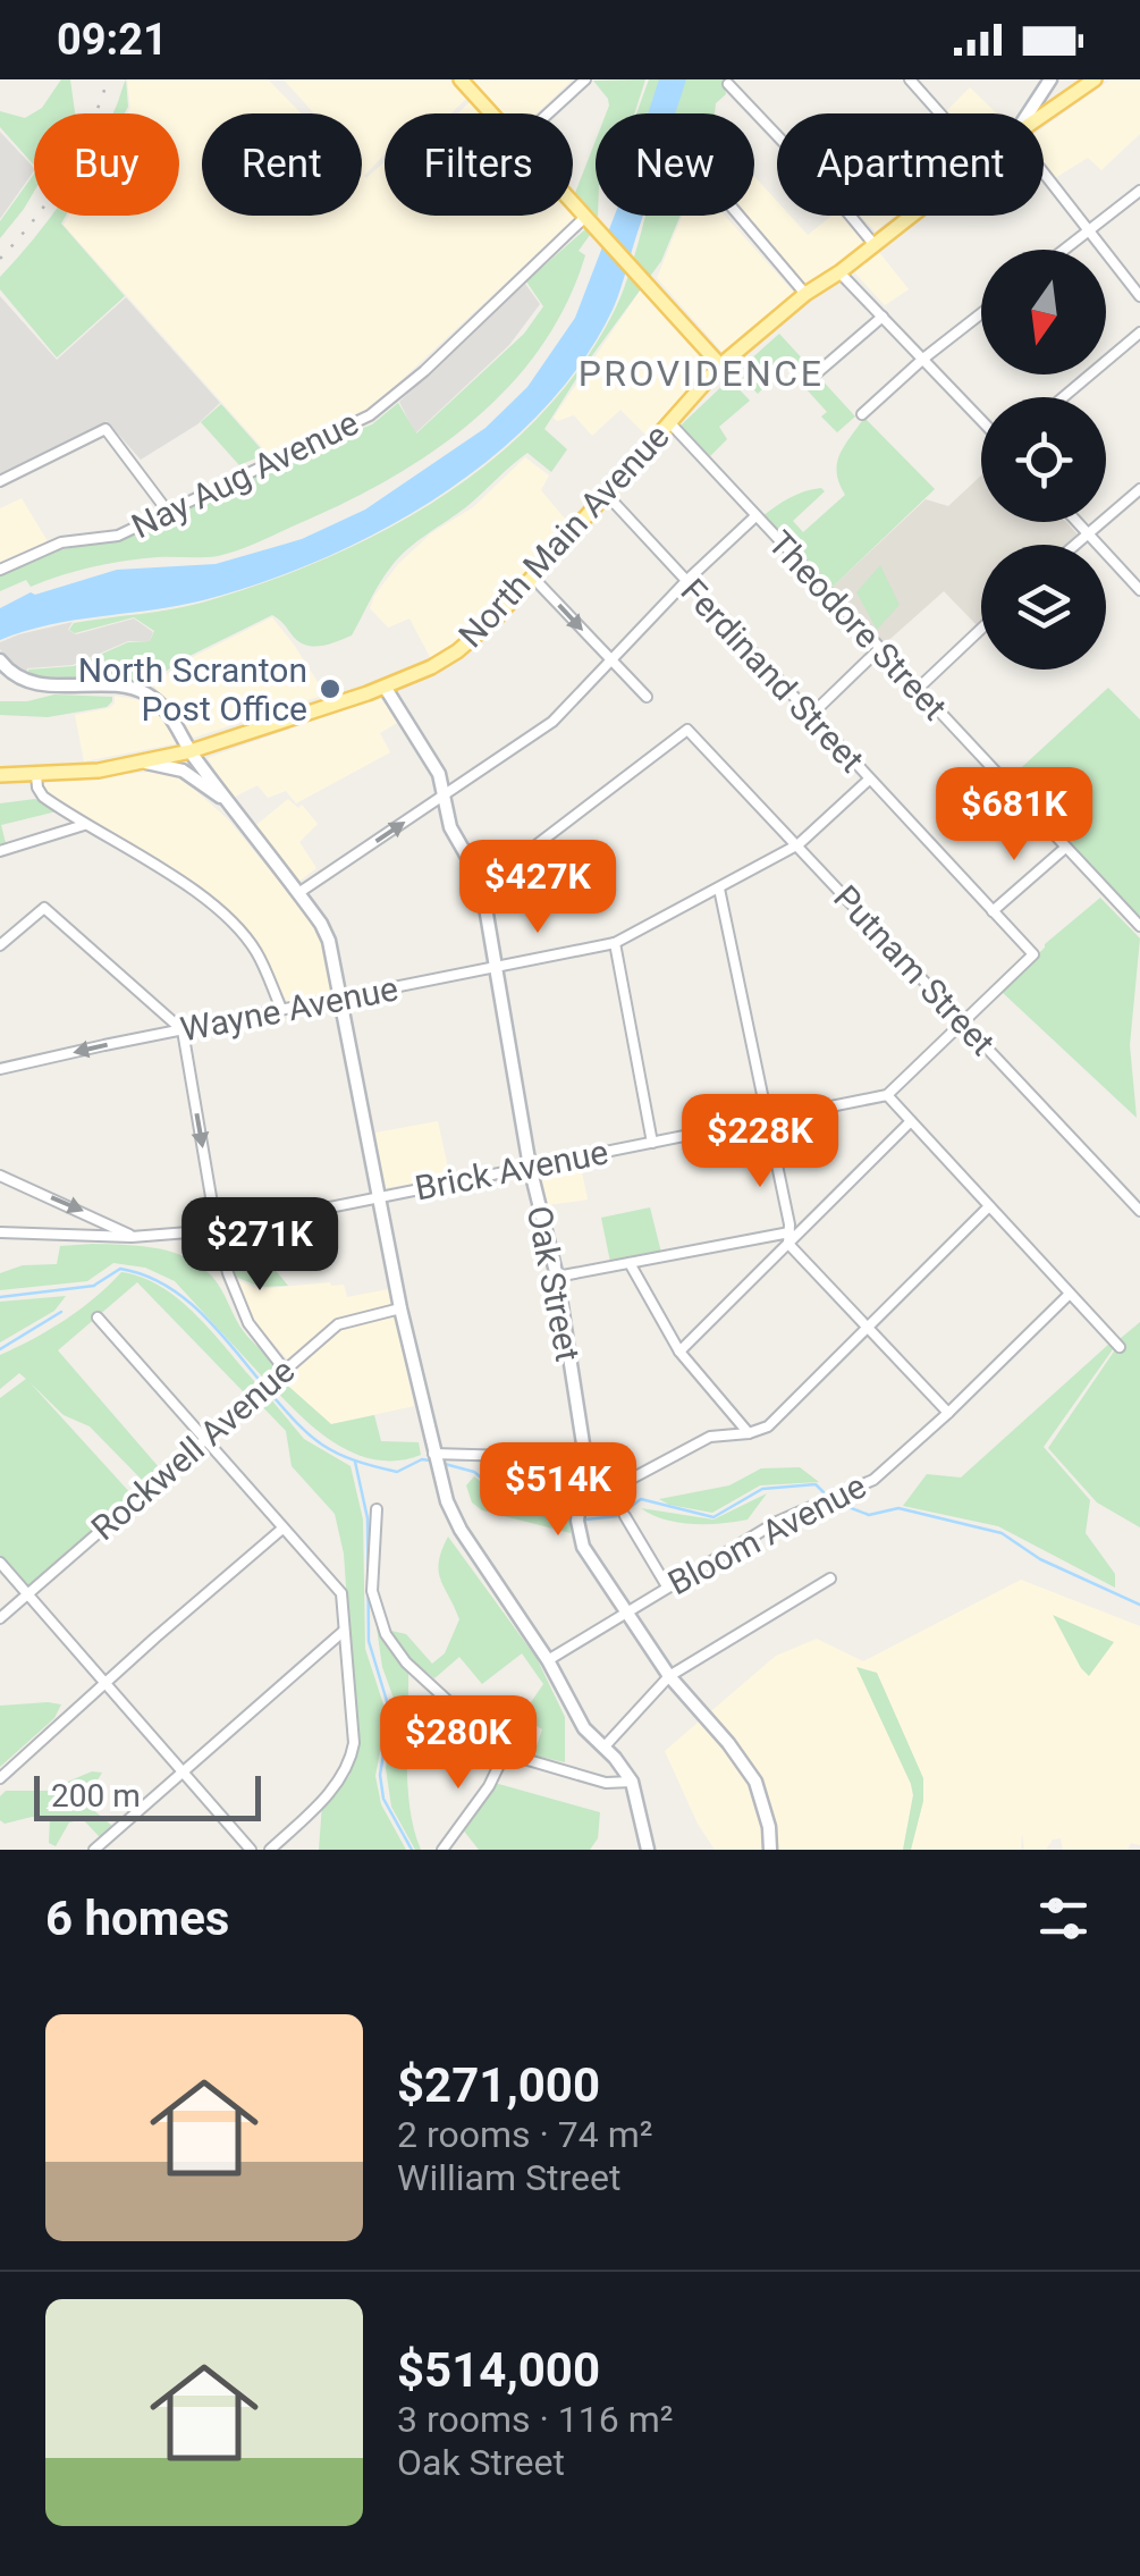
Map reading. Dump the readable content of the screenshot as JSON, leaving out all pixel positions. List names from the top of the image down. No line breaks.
{"streets":{"main road":["North Main Avenue"],"street":["Nay Aug Avenue","Theodore Street","Ferdinand Street","Putnam Street","Wayne Avenue","Brick Avenue","Oak Street","Rockwell Avenue","Bloom Avenue"]},"crossings":[["North Main Avenue","Theodore Street"],["North Main Avenue","Ferdinand Street"],["North Main Avenue","Oak Street"],["Ferdinand Street","Putnam Street"],["Ferdinand Street","Wayne Avenue"],["Putnam Street","Wayne Avenue"],["Putnam Street","Oak Street"],["Wayne Avenue","Oak Street"],["Brick Avenue","Oak Street"],["Oak Street","Bloom Avenue"]],"districts":["PROVIDENCE"],"places":["North Scranton Post Office"],"scale_bar":"200 m","north":"bottom","page":{"status":"09:21","chip":["Buy","Rent","Filters","New","Apartment"],"price":["$681K","$427K","$228K","$271K","$514K","$280K"],"scale":"200 m","heading":"6 homes","list":[{"name":"$271,000","note":"2 rooms · 74 m² · William Street"},{"name":"$514,000","note":"3 rooms · 116 m² · Oak Street"}]}}
